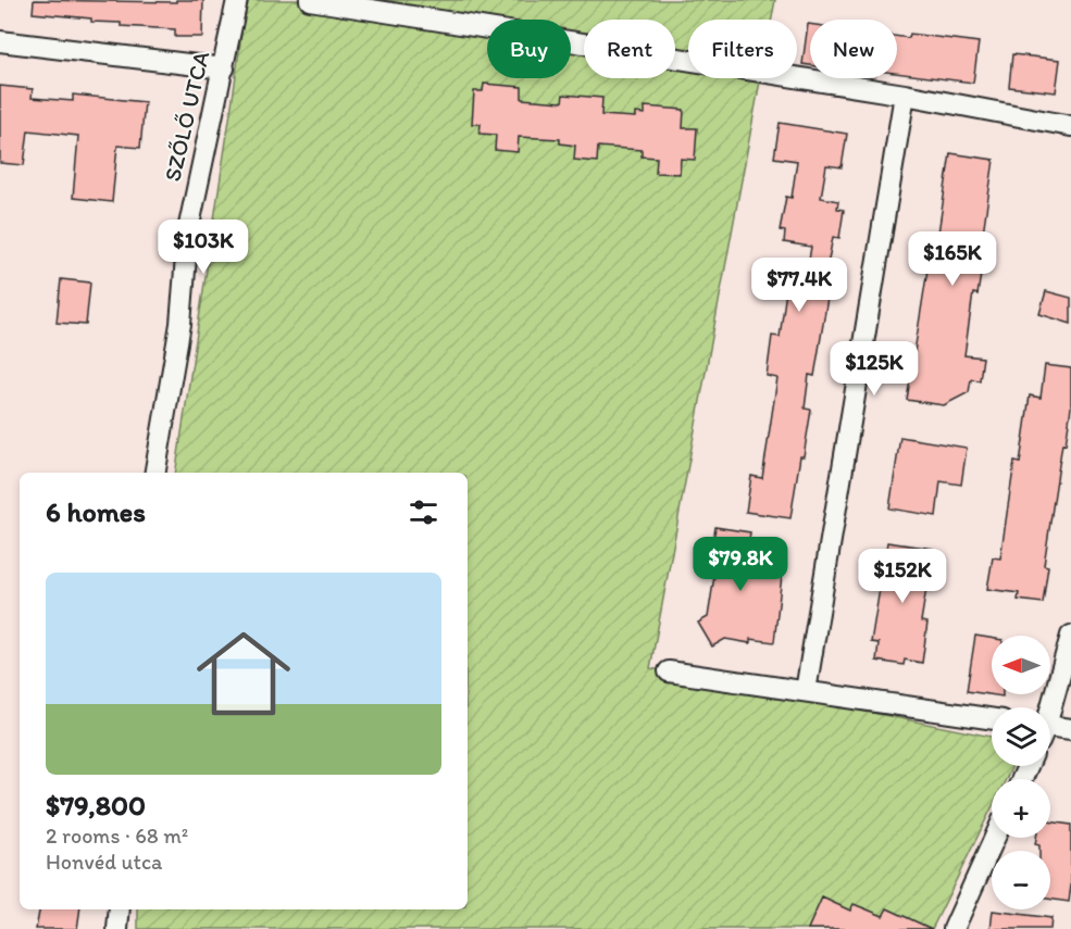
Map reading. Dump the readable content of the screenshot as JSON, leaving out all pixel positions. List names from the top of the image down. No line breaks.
{"streets":{"street":["SZŐLŐ UTCA"]},"north":"left","page":{"chip":["Buy","Rent","Filters","New"],"price":["$103K","$165K","$77.4K","$125K","$79.8K","$152K"],"heading":"6 homes","list":[{"name":"$79,800","note":"2 rooms · 68 m² · Honvéd utca"}],"map_buttons":["+","−"]}}
